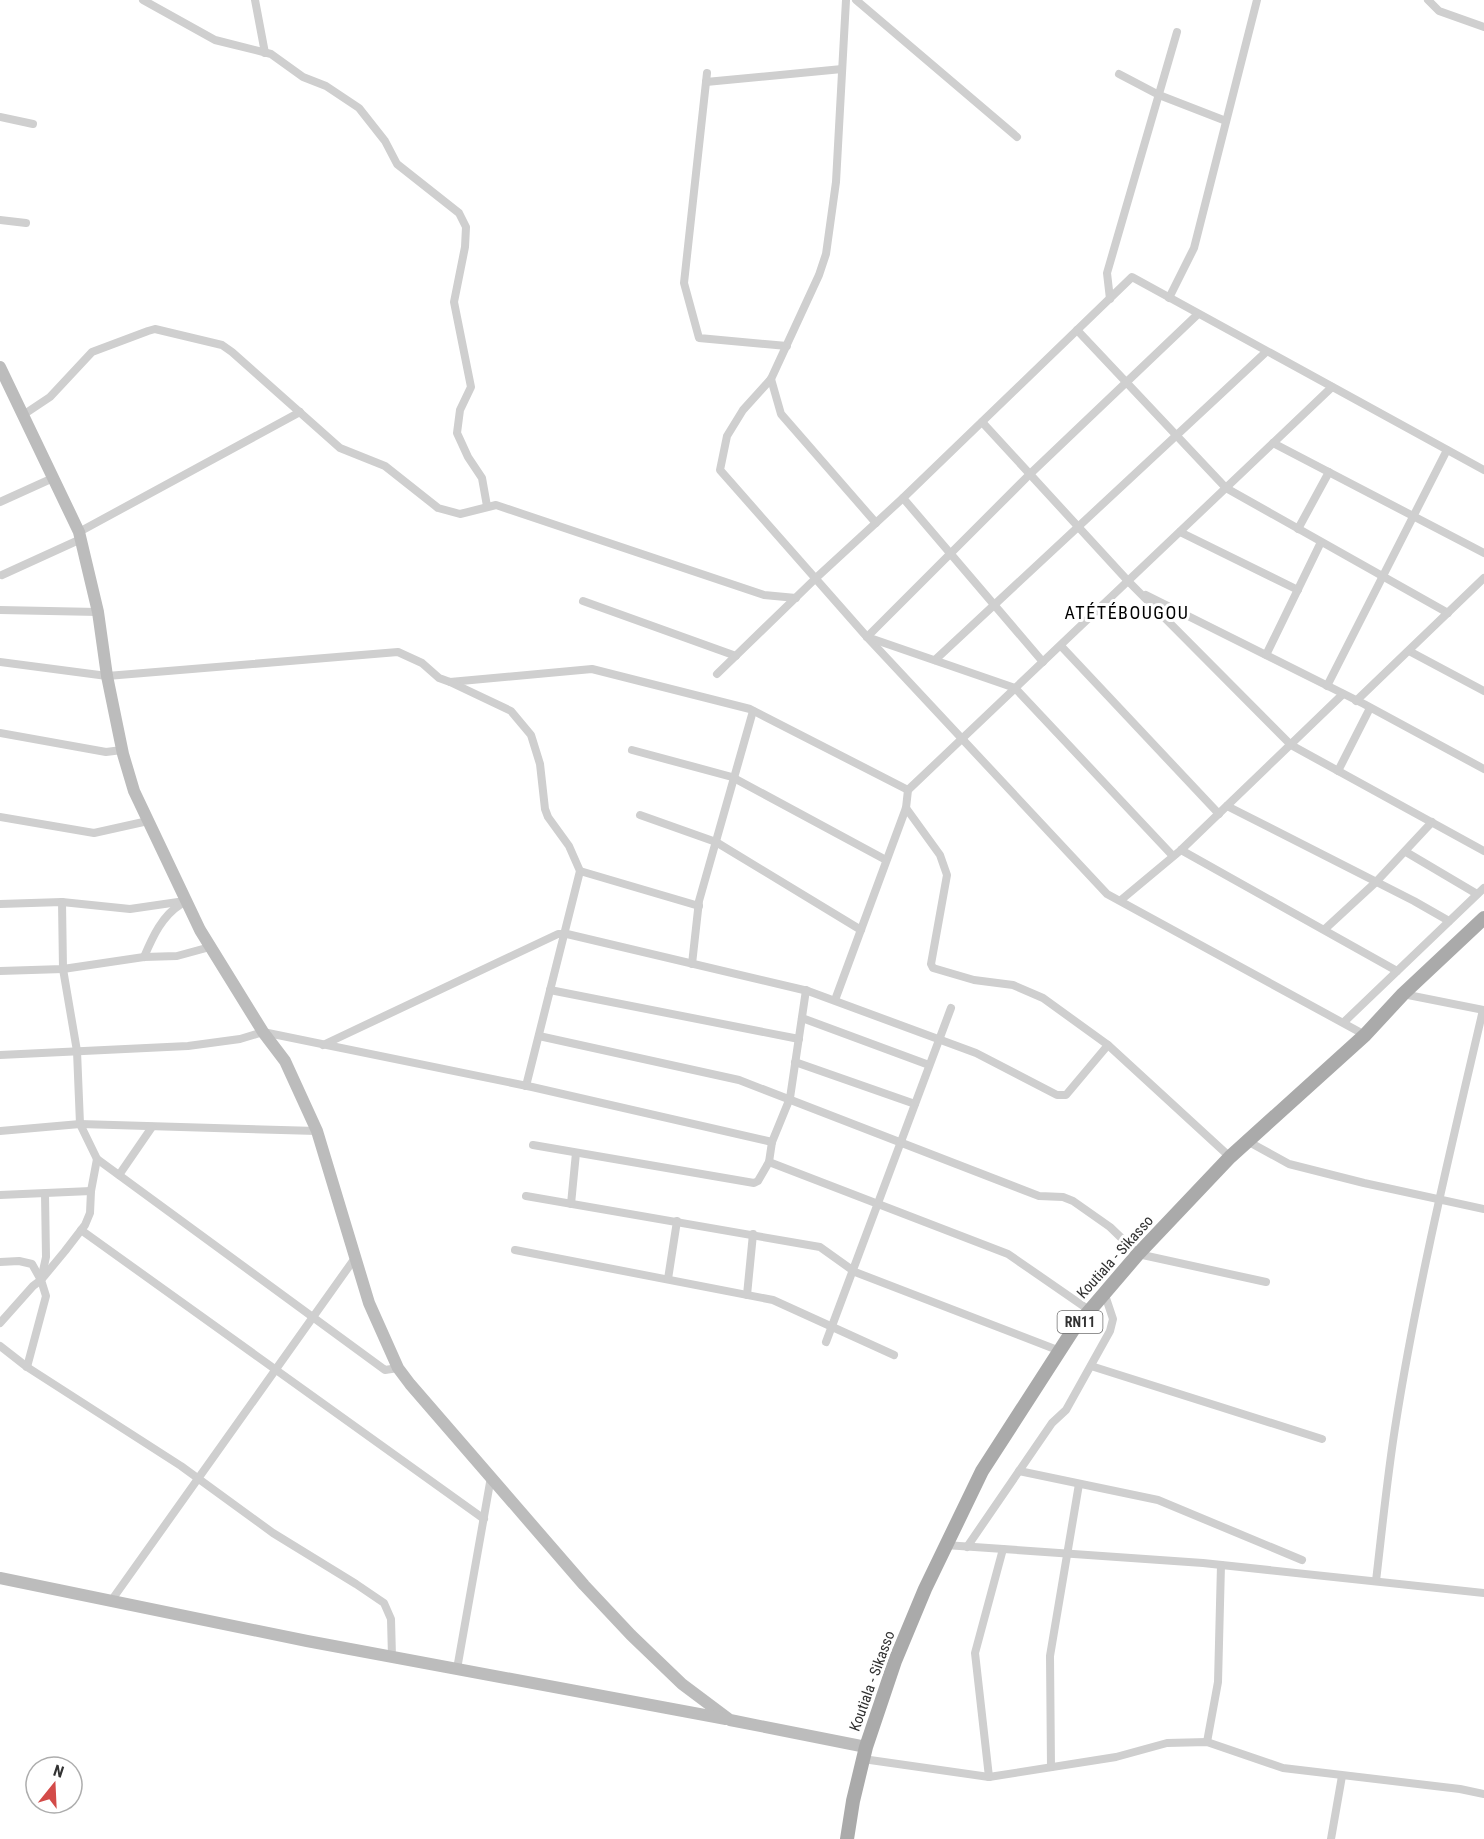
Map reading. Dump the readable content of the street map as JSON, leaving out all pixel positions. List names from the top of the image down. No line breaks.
{"streets":{"main road":["Koutiala - Sikasso","RN11"]},"districts":["ATÉTÉBOUGOU"],"north":"top"}
